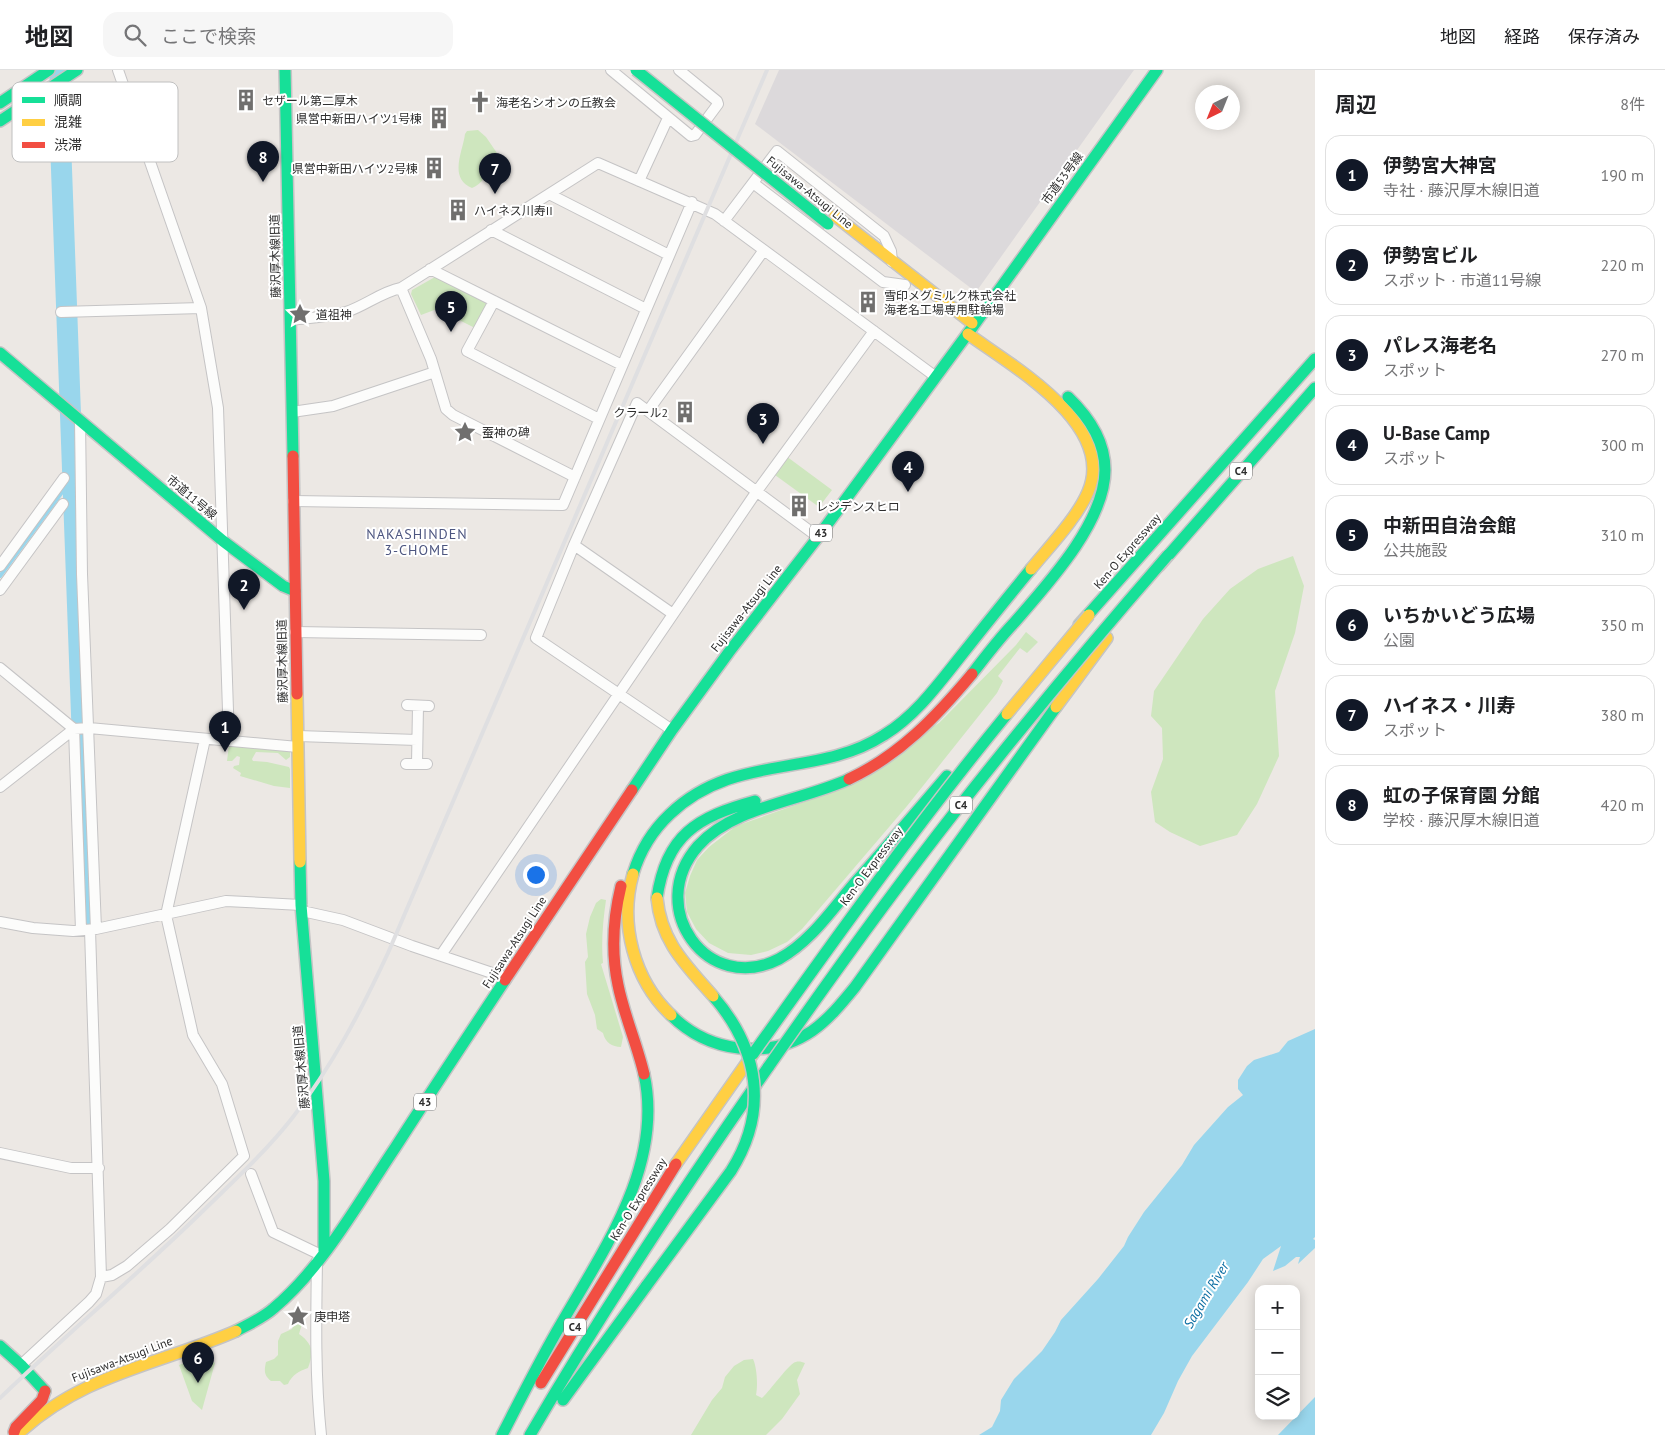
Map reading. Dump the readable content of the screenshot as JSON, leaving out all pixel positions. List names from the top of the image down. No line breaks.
{"streets":{"main road":["市道53号線","Fujisawa-Atsugi Line","藤沢厚木線旧道","C4","市道11号線","43","Ken-O Expressway"]},"crossings":[["市道53号線","Fujisawa-Atsugi Line"],["Fujisawa-Atsugi Line","藤沢厚木線旧道"],["藤沢厚木線旧道","市道11号線"]],"districts":["NAKASHINDEN 3-CHOME"],"water":["Sagami River"],"places":{"building":["セザール第二厚木","県営中新田ハイツ1号棟","県営中新田ハイツ2号棟","ハイネス川寿II","雪印メグミルク株式会社 海老名工場専用駐輪場","クラール2","レジデンスヒロ"],"church":["海老名シオンの丘教会"],"place":["道祖神","蚕神の碑","庚申塔"]},"legend":["順調","混雑","渋滞"],"north":"bottom left","page":{"header":"地図","search":"ここで検索","nav":["地図","経路","保存済み"],"heading":["周辺","8件"],"list":[{"mark":"1","name":"伊勢宮大神宮","note":"寺社 · 藤沢厚木線旧道","value":"190 m"},{"mark":"2","name":"伊勢宮ビル","note":"スポット · 市道11号線","value":"220 m"},{"mark":"3","name":"パレス海老名","note":"スポット","value":"270 m"},{"mark":"4","name":"U-Base Camp","note":"スポット","value":"300 m"},{"mark":"5","name":"中新田自治会館","note":"公共施設","value":"310 m"},{"mark":"6","name":"いちかいどう広場","note":"公園","value":"350 m"},{"mark":"7","name":"ハイネス・川寿","note":"スポット","value":"380 m"},{"mark":"8","name":"虹の子保育園 分館","note":"学校 · 藤沢厚木線旧道","value":"420 m"}],"pins":["8","7","5","3","4","2","1","6"],"map_buttons":["+","−"]}}
